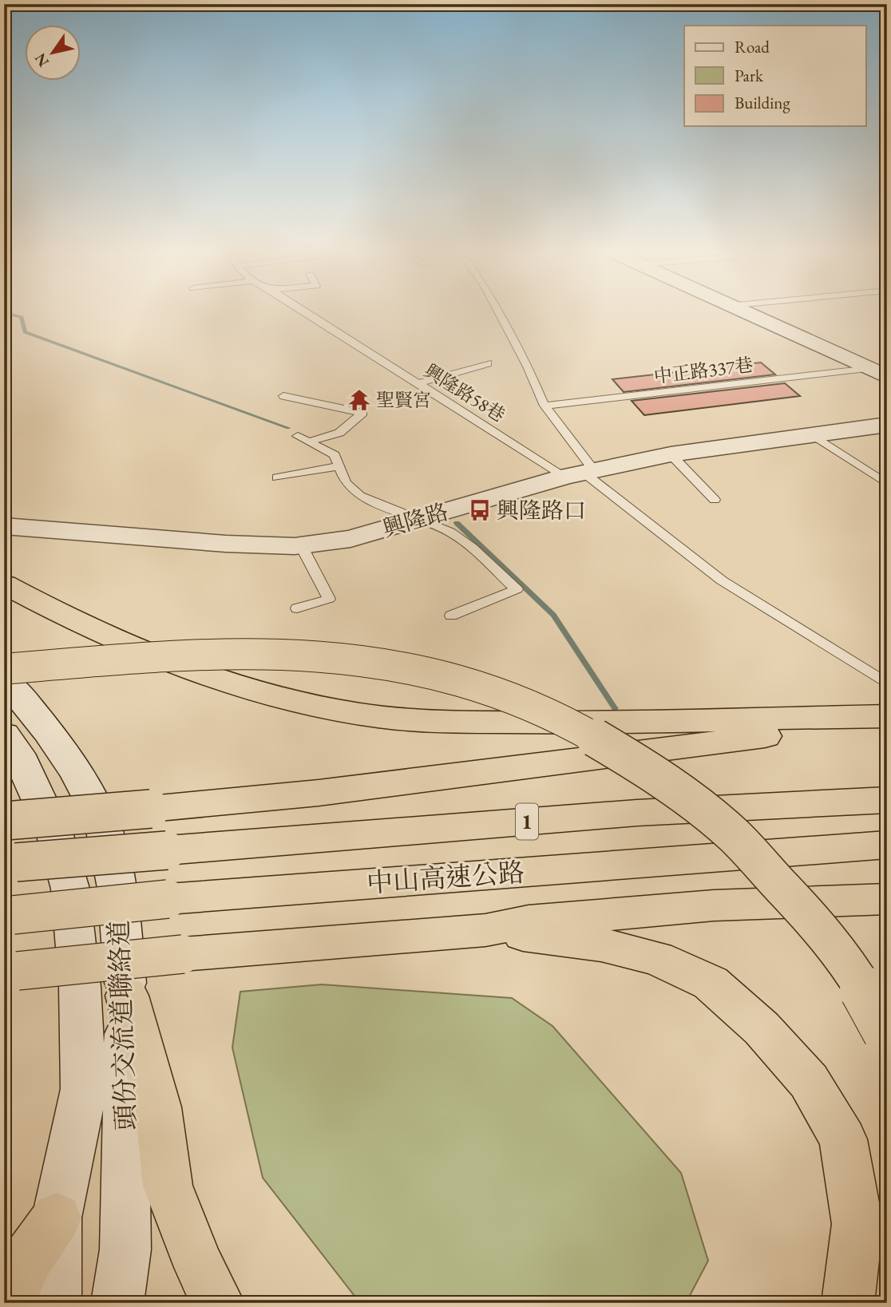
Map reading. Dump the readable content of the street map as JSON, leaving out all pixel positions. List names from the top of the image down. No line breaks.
{"streets":{"highway":["1","中山高速公路"],"main road":["興隆路","頭份交流道聯絡道"],"lane":["中正路337巷","興隆路58巷"]},"crossings":[["興隆路58巷","興隆路"]],"places":{"temple":["聖賢宮"],"bus stop":["興隆路口"]},"legend":["Road","Park","Building"],"north":"bottom left"}
